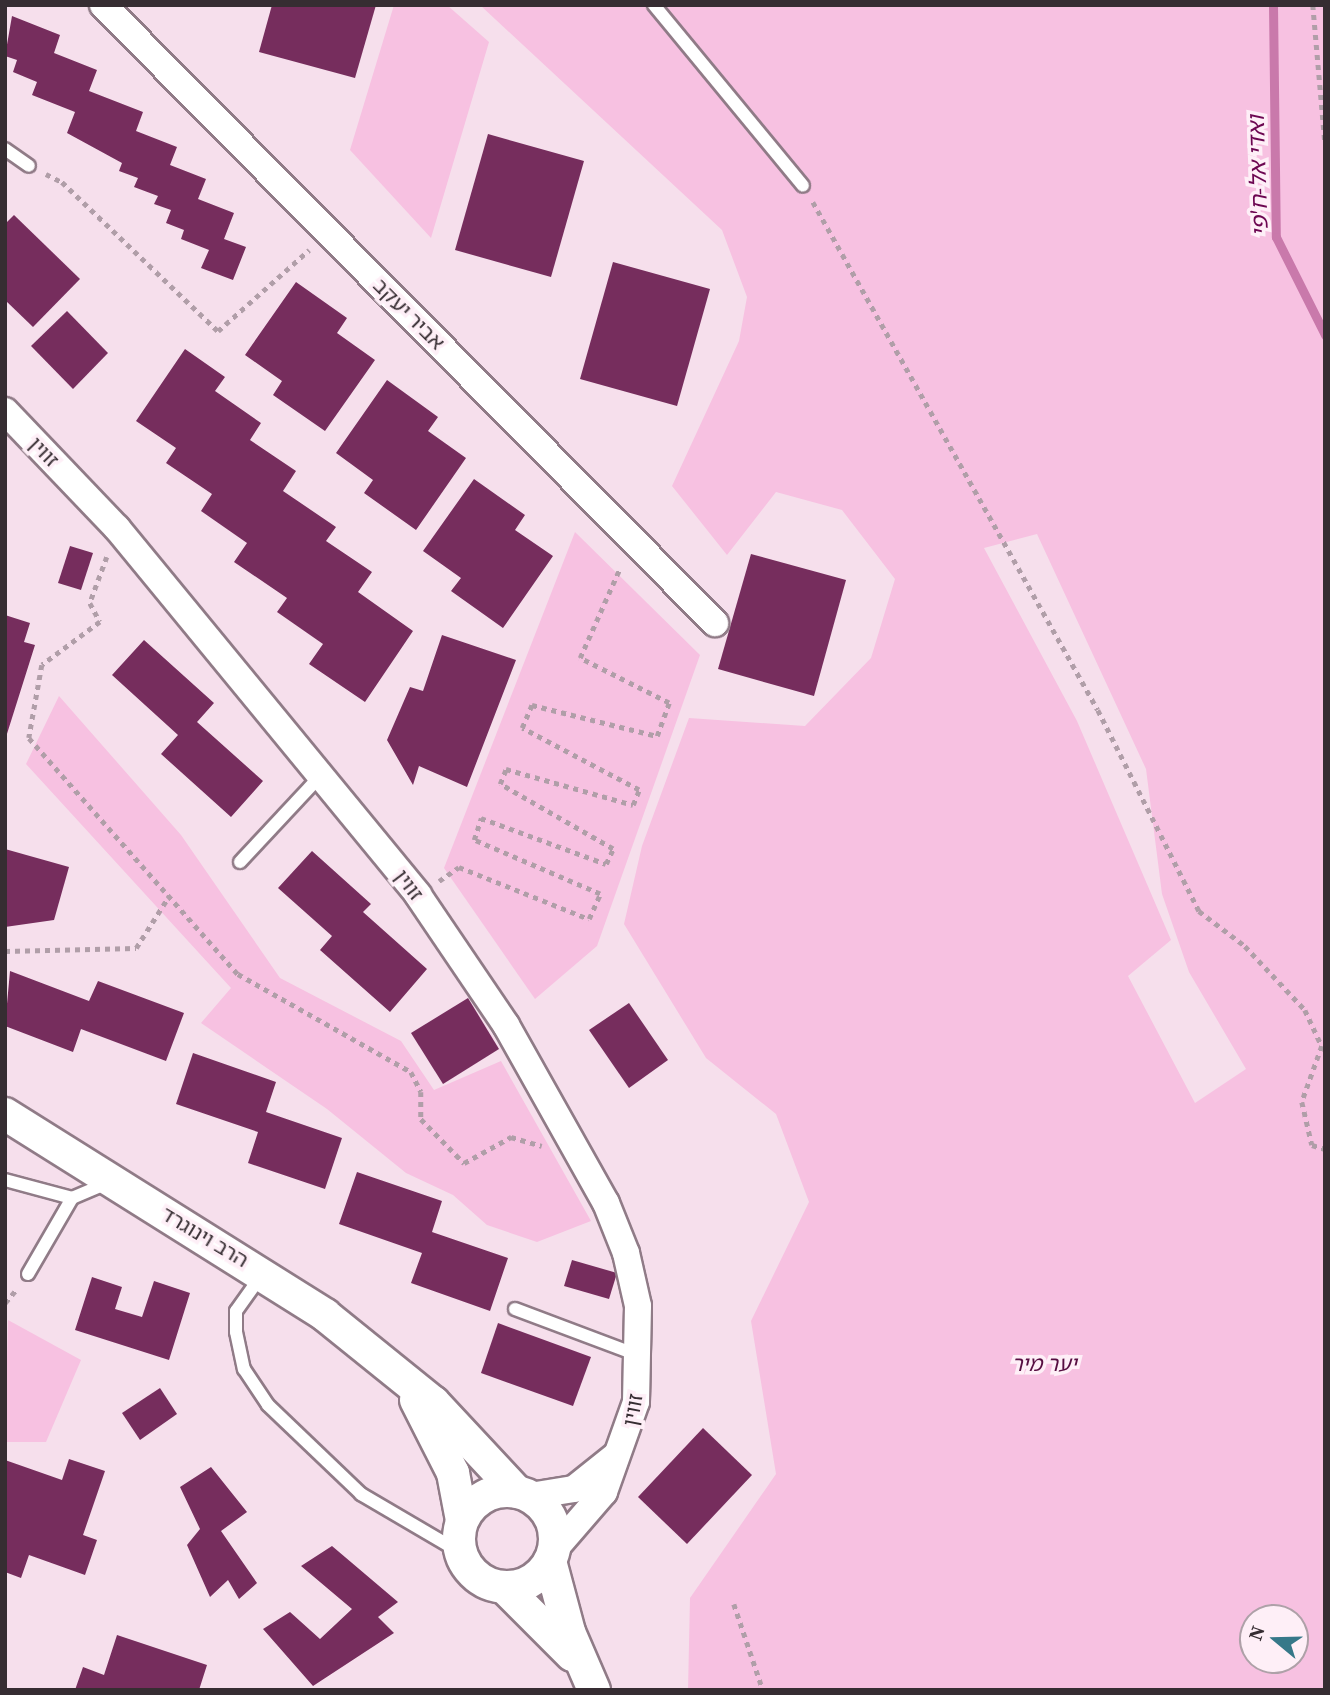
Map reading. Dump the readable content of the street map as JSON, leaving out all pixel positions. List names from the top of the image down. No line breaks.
{"streets":{"street":["אביר יעקב","זווין","הרב וינוגרד"]},"crossings":[["זווין","הרב וינוגרד"]],"water":["ואדי אל-ח'פי"],"parks":["יער מיר"],"north":"left"}
